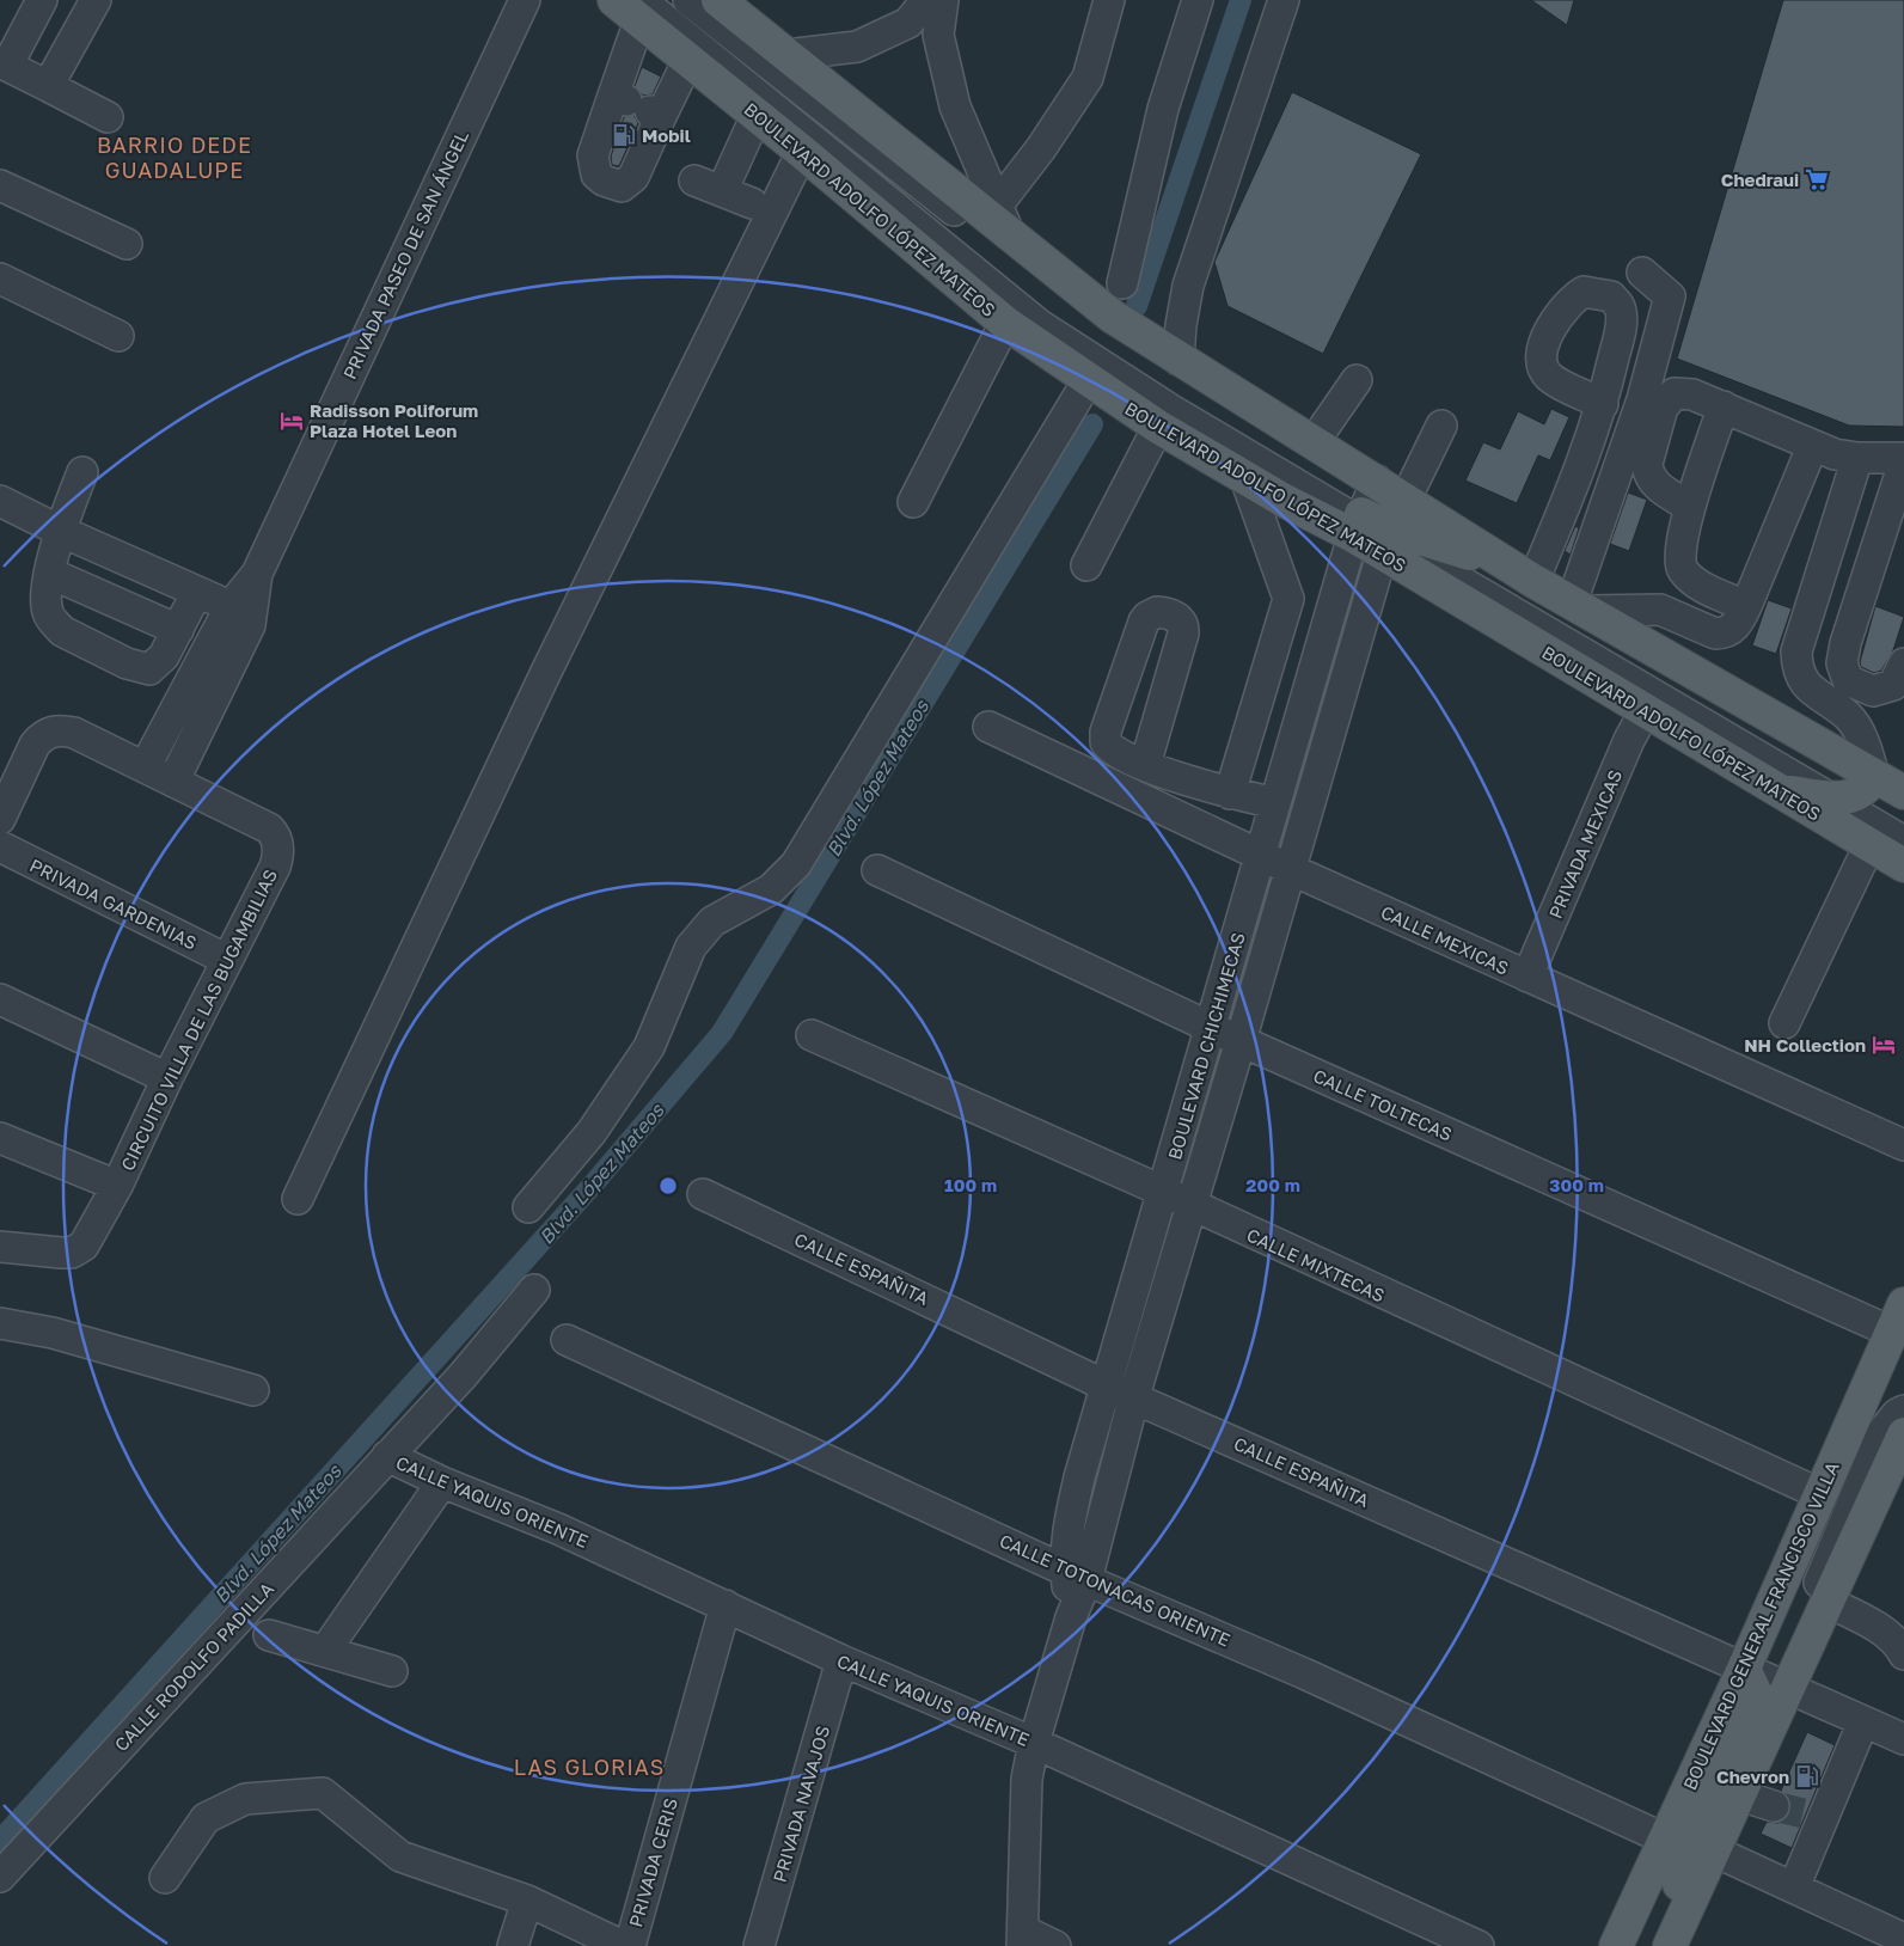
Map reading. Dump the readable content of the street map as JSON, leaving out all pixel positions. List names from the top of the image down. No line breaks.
{"streets":{"main road":["BOULEVARD ADOLFO LÓPEZ MATEOS","BOULEVARD GENERAL FRANCISCO VILLA"],"street":["PRIVADA PASEO DE SAN ÁNGEL","PRIVADA MEXICAS","PRIVADA GARDENIAS","CALLE MEXICAS","CIRCUITO VILLA DE LAS BUGAMBILIAS","BOULEVARD CHICHIMECAS","CALLE TOLTECAS","CALLE MIXTECAS","CALLE ESPAÑITA","CALLE YAQUIS ORIENTE","CALLE TOTONACAS ORIENTE","CALLE RODOLFO PADILLA","PRIVADA NAVAJOS","PRIVADA CERIS"]},"crossings":[["BOULEVARD ADOLFO LÓPEZ MATEOS","PRIVADA MEXICAS"],["BOULEVARD ADOLFO LÓPEZ MATEOS","BOULEVARD CHICHIMECAS"],["PRIVADA PASEO DE SAN ÁNGEL","CIRCUITO VILLA DE LAS BUGAMBILIAS"],["PRIVADA MEXICAS","CALLE MEXICAS"],["PRIVADA GARDENIAS","CIRCUITO VILLA DE LAS BUGAMBILIAS"],["CALLE MEXICAS","BOULEVARD CHICHIMECAS"],["BOULEVARD CHICHIMECAS","CALLE TOLTECAS"],["BOULEVARD CHICHIMECAS","CALLE MIXTECAS"],["BOULEVARD CHICHIMECAS","CALLE ESPAÑITA"],["BOULEVARD CHICHIMECAS","CALLE YAQUIS ORIENTE"],["BOULEVARD CHICHIMECAS","CALLE TOTONACAS ORIENTE"],["CALLE TOLTECAS","BOULEVARD GENERAL FRANCISCO VILLA"],["CALLE MIXTECAS","BOULEVARD GENERAL FRANCISCO VILLA"],["CALLE ESPAÑITA","BOULEVARD GENERAL FRANCISCO VILLA"],["CALLE YAQUIS ORIENTE","CALLE RODOLFO PADILLA"],["CALLE YAQUIS ORIENTE","PRIVADA NAVAJOS"],["CALLE YAQUIS ORIENTE","PRIVADA CERIS"],["CALLE TOTONACAS ORIENTE","BOULEVARD GENERAL FRANCISCO VILLA"]],"districts":["BARRIO DEDE GUADALUPE","LAS GLORIAS"],"water":["Blvd. López Mateos"],"places":{"fuel station":["Mobil","Chevron"],"supermarket":["Chedraui"],"hotel":["Radisson Poliforum Plaza Hotel Leon","NH Collection"]},"rings":["100 m","200 m","300 m"]}
